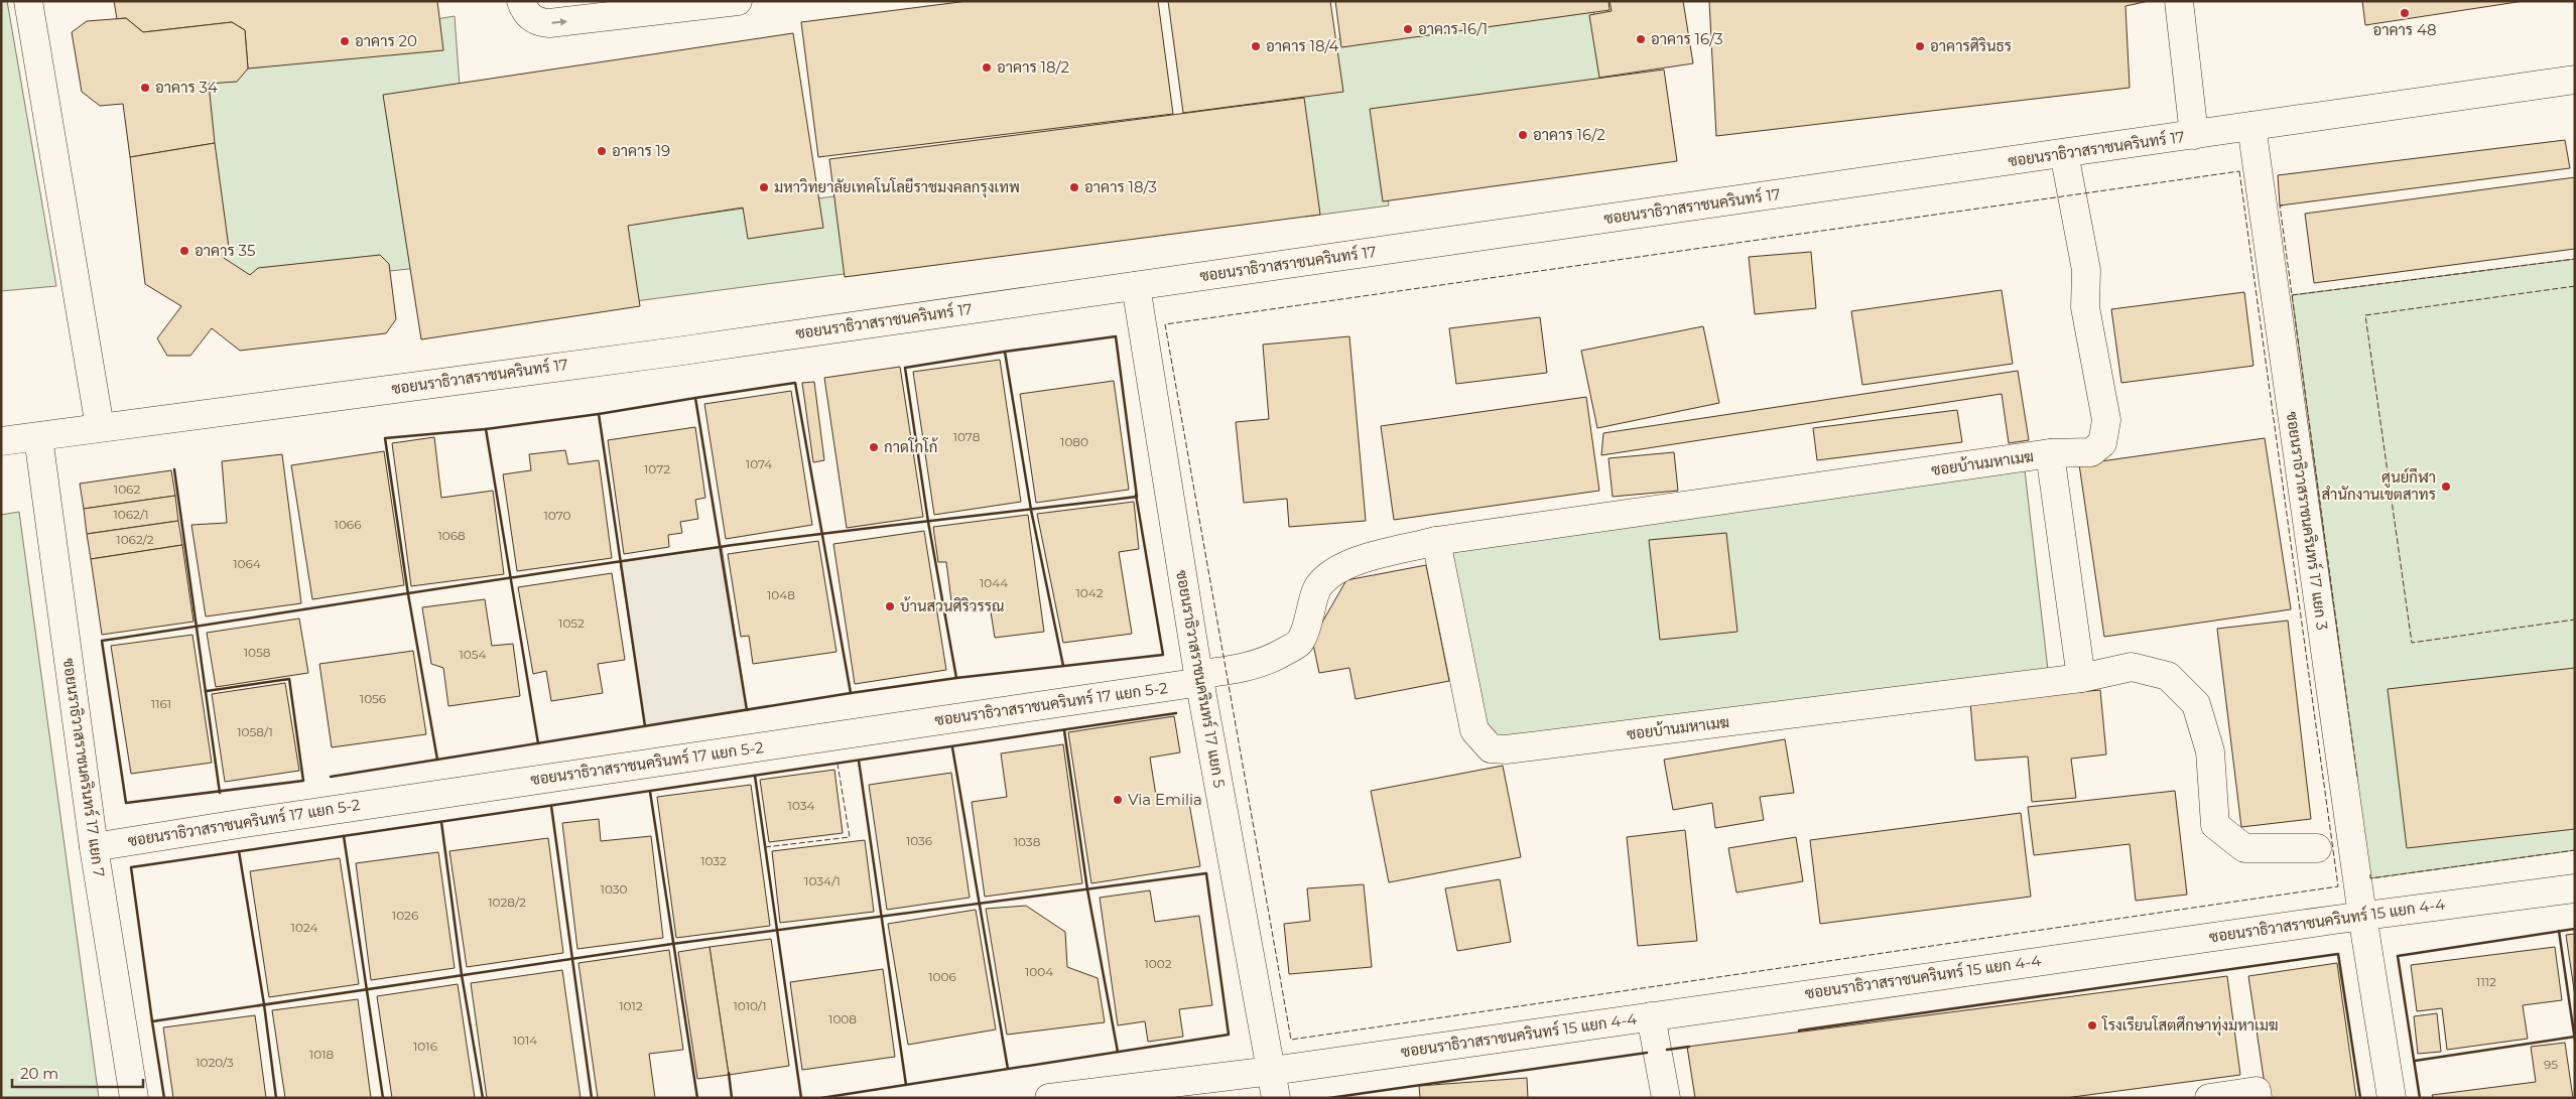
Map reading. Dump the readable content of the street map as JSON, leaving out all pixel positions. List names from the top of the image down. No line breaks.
{"streets":{"street":["ซอยนราธิวาสราชนครินทร์ 17","ซอยบ้านมหาเมฆ","ซอยนราธิวาสราชนครินทร์ 17 แยก 3","ซอยนราธิวาสราชนครินทร์ 17 แยก 5","ซอยนราธิวาสราชนครินทร์ 17 แยก 5-2","ซอยนราธิวาสราชนครินทร์ 17 แยก 7","ซอยนราธิวาสราชนครินทร์ 15 แยก 4-4"]},"crossings":[["ซอยนราธิวาสราชนครินทร์ 17","ซอยบ้านมหาเมฆ"],["ซอยนราธิวาสราชนครินทร์ 17","ซอยนราธิวาสราชนครินทร์ 17 แยก 3"],["ซอยนราธิวาสราชนครินทร์ 17","ซอยนราธิวาสราชนครินทร์ 17 แยก 5"],["ซอยนราธิวาสราชนครินทร์ 17","ซอยนราธิวาสราชนครินทร์ 17 แยก 7"],["ซอยบ้านมหาเมฆ","ซอยนราธิวาสราชนครินทร์ 17 แยก 5"],["ซอยบ้านมหาเมฆ","ซอยนราธิวาสราชนครินทร์ 17 แยก 5-2"],["ซอยนราธิวาสราชนครินทร์ 17 แยก 3","ซอยนราธิวาสราชนครินทร์ 15 แยก 4-4"],["ซอยนราธิวาสราชนครินทร์ 17 แยก 5","ซอยนราธิวาสราชนครินทร์ 17 แยก 5-2"],["ซอยนราธิวาสราชนครินทร์ 17 แยก 5","ซอยนราธิวาสราชนครินทร์ 15 แยก 4-4"],["ซอยนราธิวาสราชนครินทร์ 17 แยก 5-2","ซอยนราธิวาสราชนครินทร์ 17 แยก 7"]],"places":["อาคาร 48","อาคาร 16/1","อาคาร 16/3","อาคาร 20","อาคาร 18/4","อาคารศิรินธร","อาคาร 18/2","อาคาร 34","อาคาร 16/2","อาคาร 19","มหาวิทยาลัยเทคโนโลยีราชมงคลกรุงเทพ","อาคาร 18/3","อาคาร 35","กาดโกโก้","ศูนย์กีฬา สำนักงานเขตสาทร","บ้านสวนศิริวรรณ","Via Emilia","โรงเรียนโสตศึกษาทุ่งมหาเมฆ"],"house_numbers":["1078","1080","1074","1072","1062","1062/1","1070","1066","1068","1062/2","1064","1044","1042","1048","1052","1058","1054","1056","1161","1058/1","1034","1036","1038","1032","1034/1","1030","1028/2","1026","1024","1002","1004","1006","1112","1012","1010/1","1008","1014","1016","1018","1020/3","95"],"scale_bar":"20 m"}
